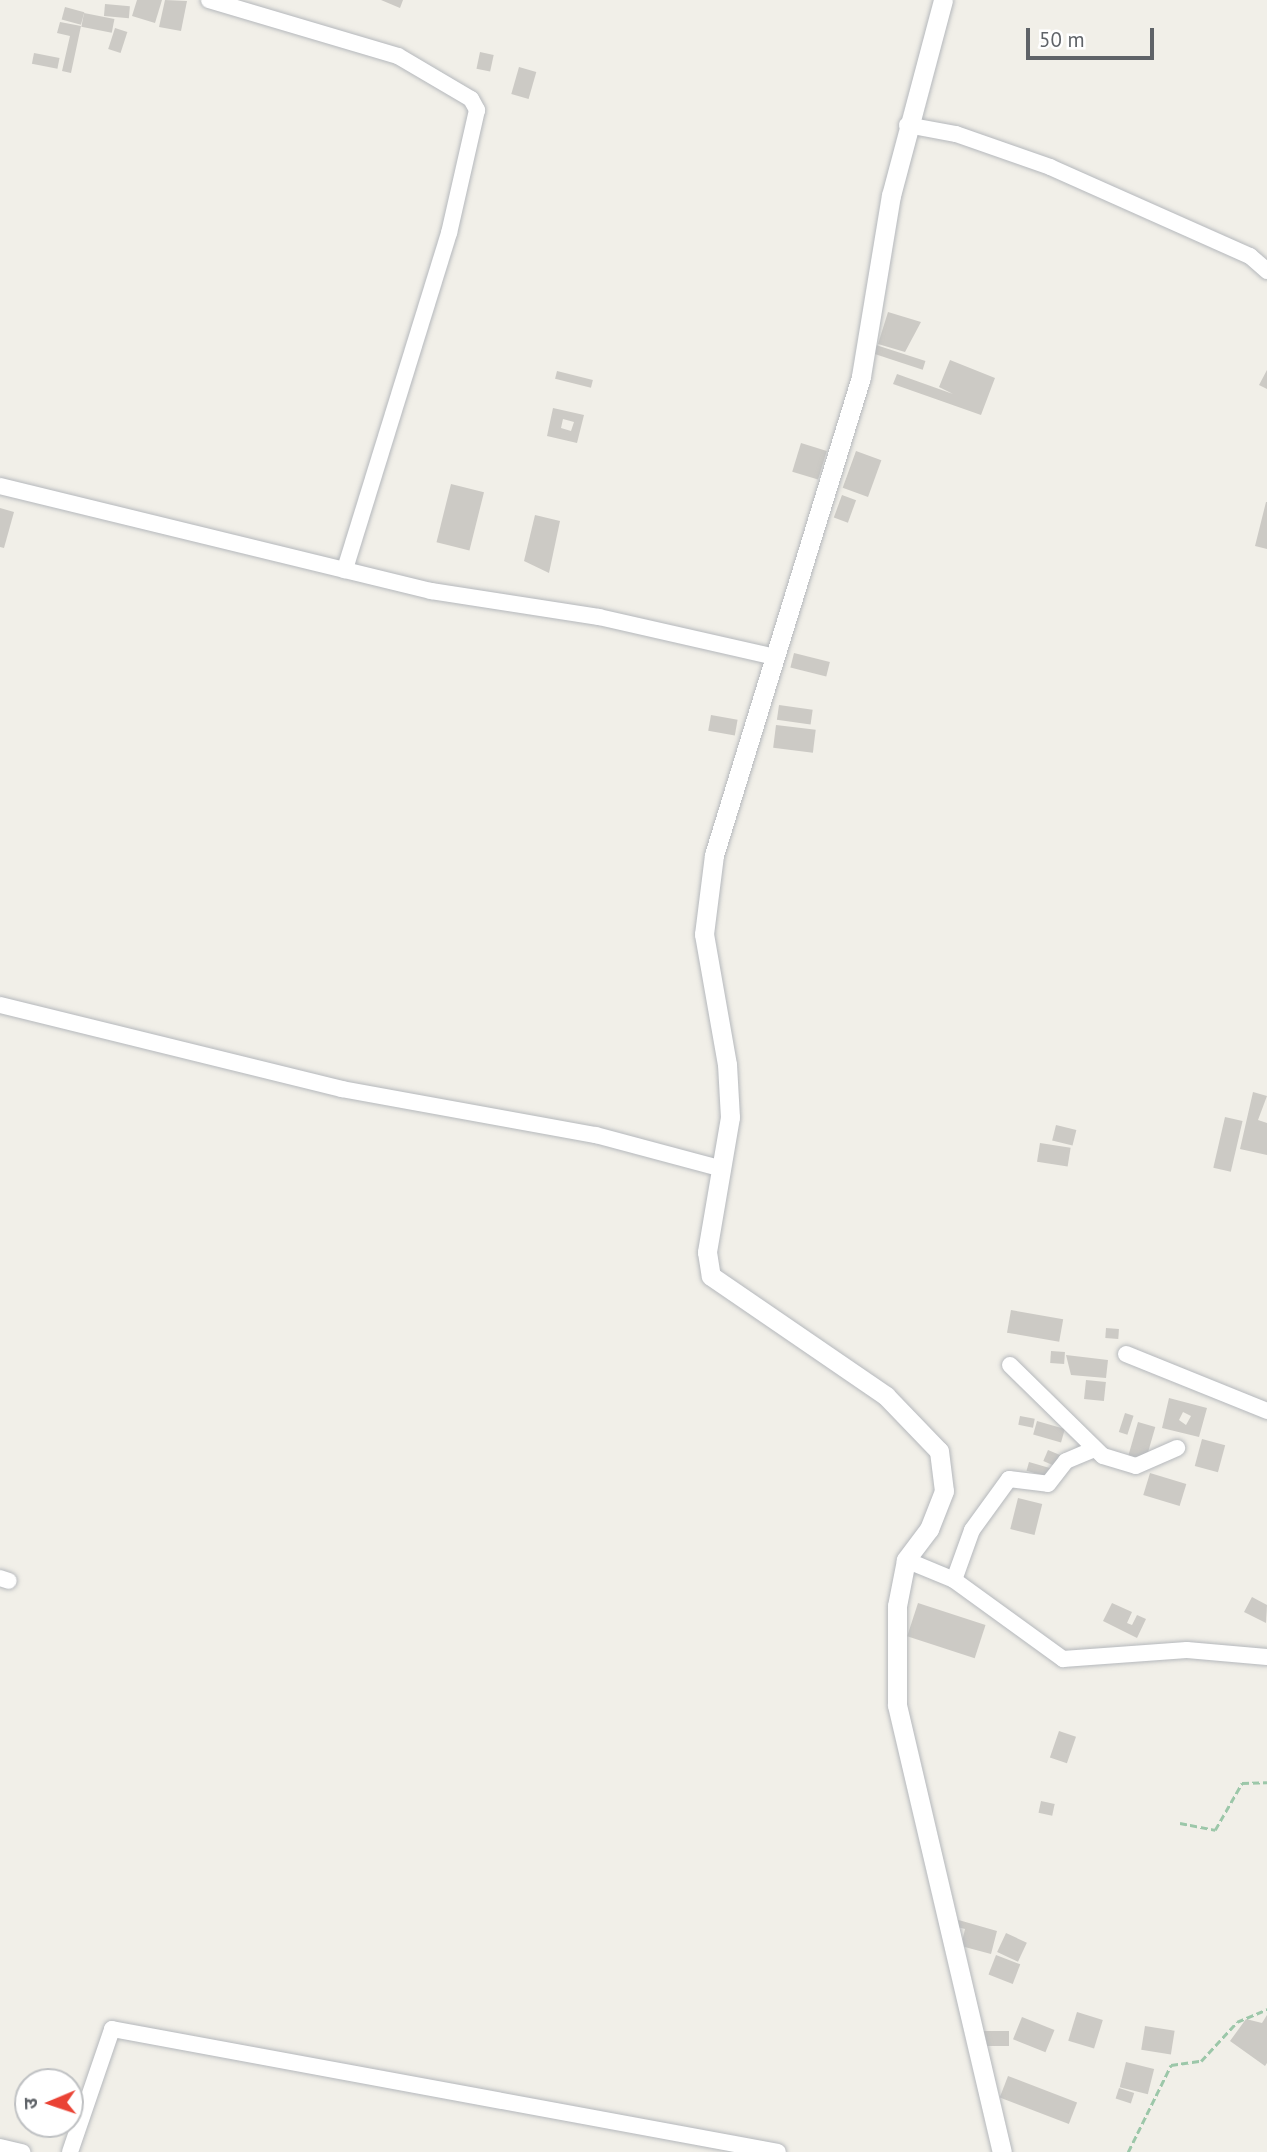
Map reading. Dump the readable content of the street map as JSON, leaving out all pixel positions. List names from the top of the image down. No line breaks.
{"scale_bar":"50 m","north":"left"}
